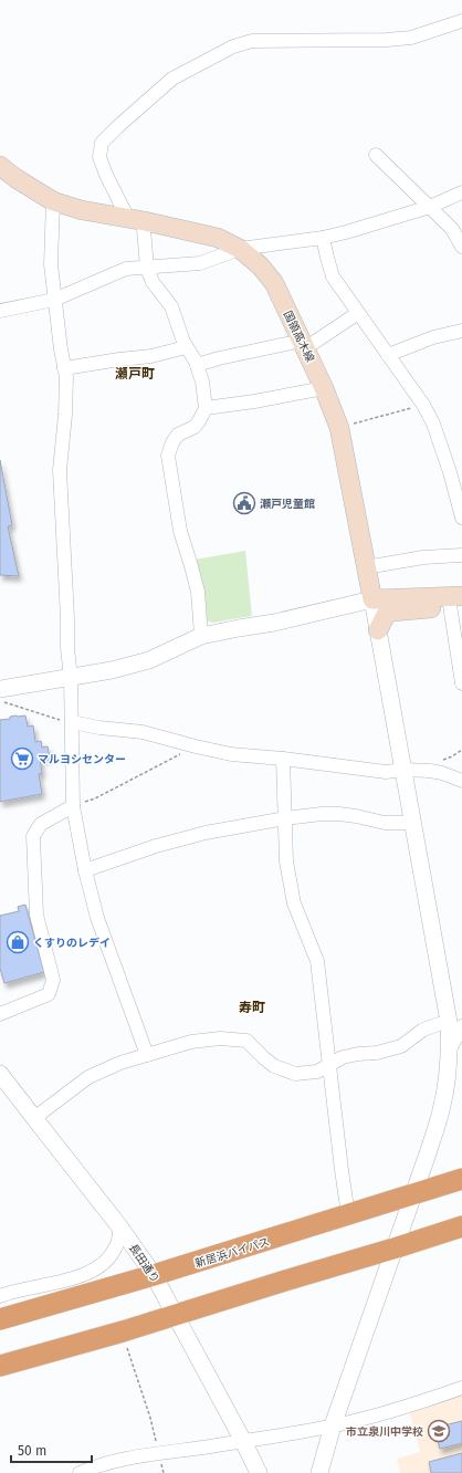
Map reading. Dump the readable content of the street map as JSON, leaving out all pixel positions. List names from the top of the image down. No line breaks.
{"streets":{"highway":["新居浜バイパス"],"main road":["国領高木線"],"street":["長田通り"]},"crossings":[["新居浜バイパス","長田通り"]],"districts":["瀬戸町","寿町"],"places":{"public building":["瀬戸児童館"],"supermarket":["マルヨシセンター"],"shop":["くすりのレデイ"],"school or university":["市立泉川中学校"]},"scale_bar":"50 m"}
